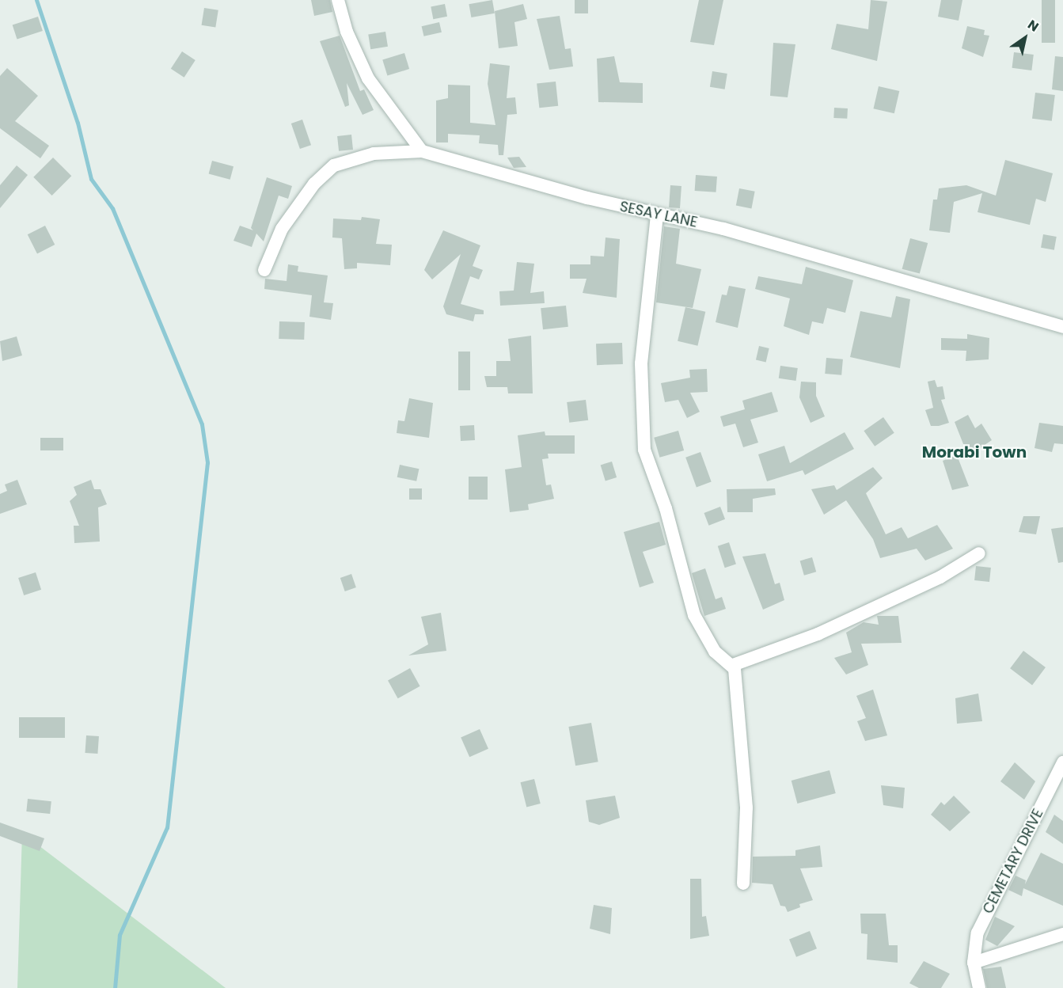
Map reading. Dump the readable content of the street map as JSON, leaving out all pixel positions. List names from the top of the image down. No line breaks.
{"streets":{"street":["SESAY LANE","CEMETARY DRIVE"]},"districts":["Morabi Town"],"north":"top right"}
